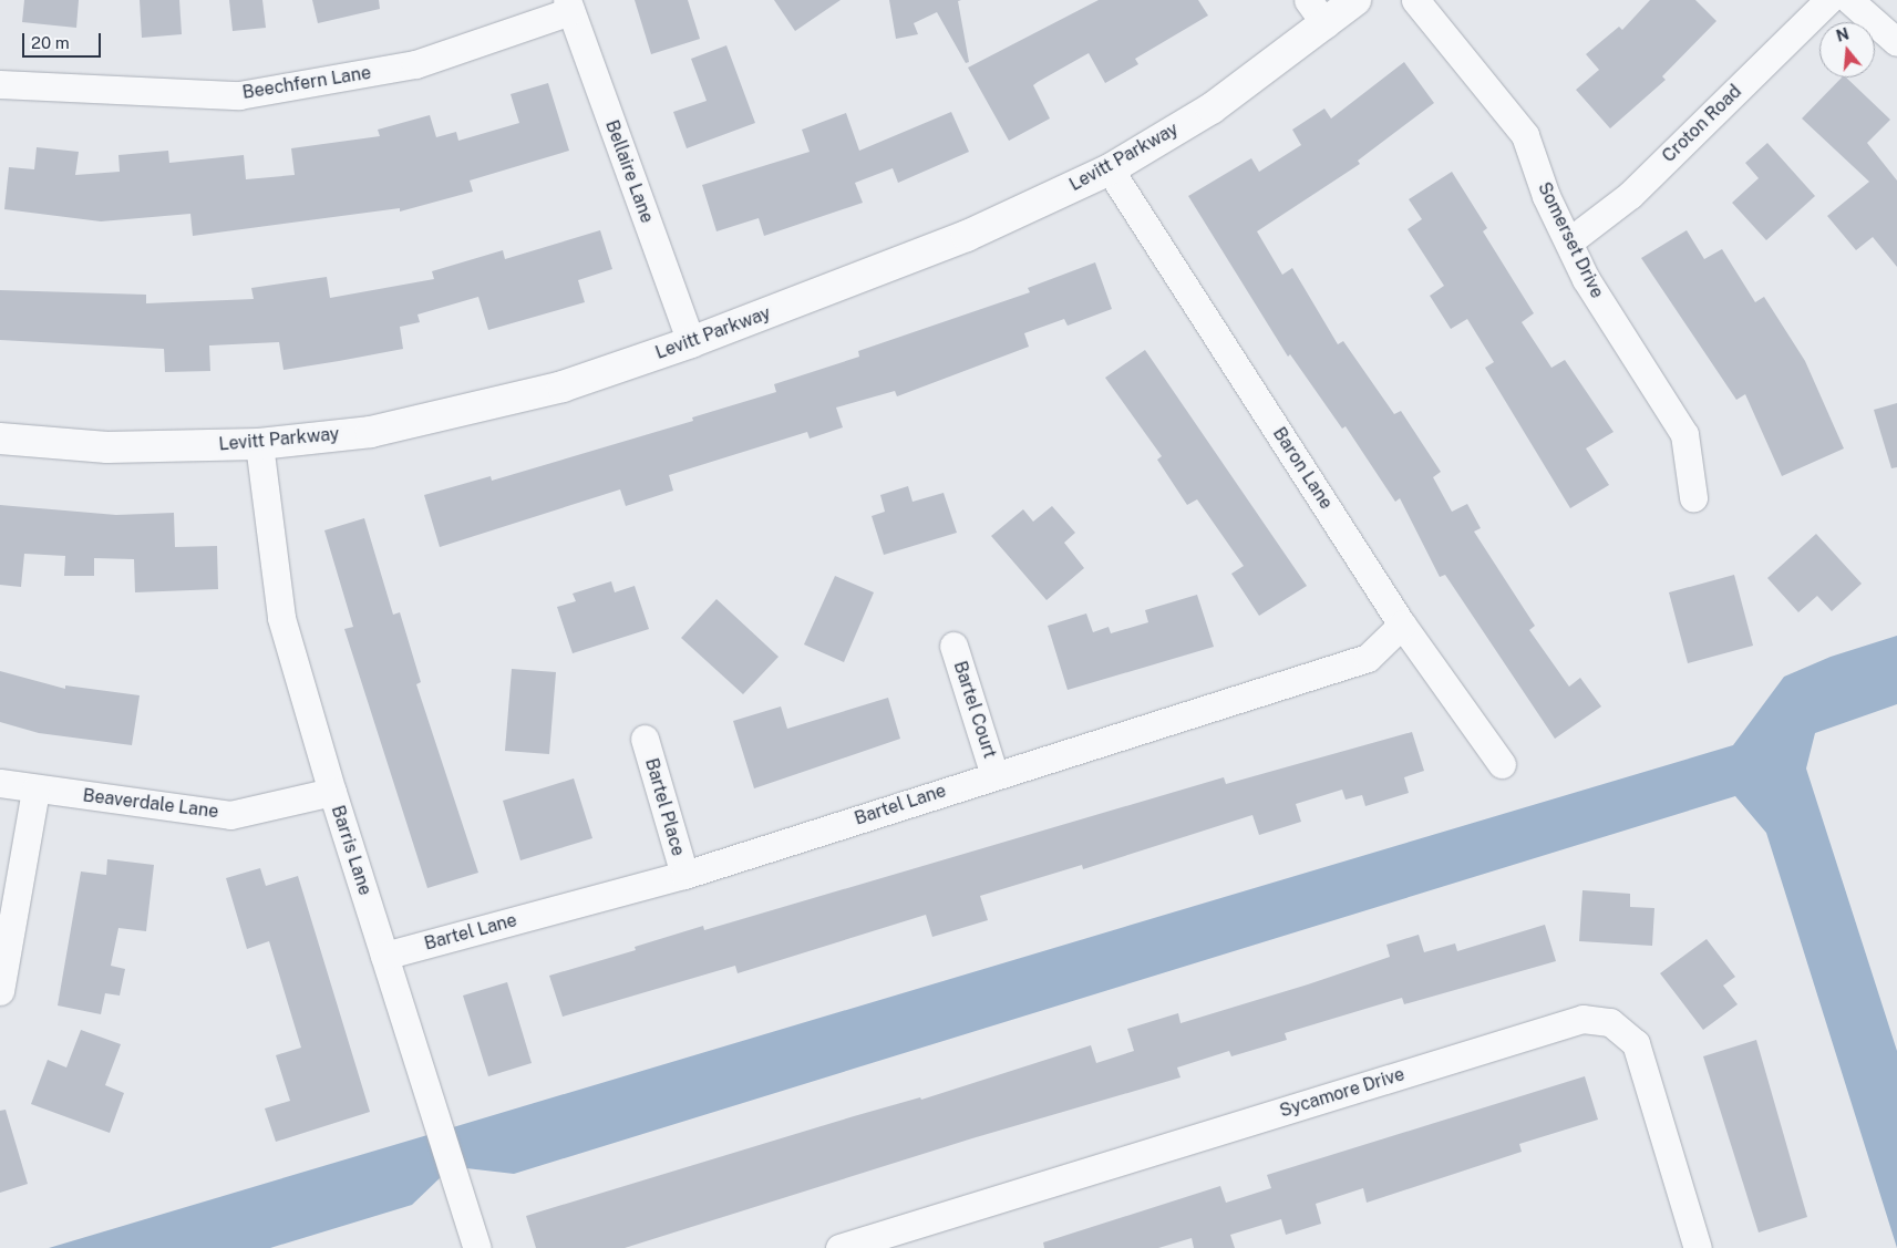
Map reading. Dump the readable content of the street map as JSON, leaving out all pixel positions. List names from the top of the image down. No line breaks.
{"streets":{"street":["Beechfern Lane","Croton Road","Levitt Parkway","Bellaire Lane","Somerset Drive","Baron Lane","Bartel Court","Beaverdale Lane","Bartel Lane","Bartel Place","Barris Lane","Sycamore Drive"]},"crossings":[["Beechfern Lane","Bellaire Lane"],["Croton Road","Somerset Drive"],["Levitt Parkway","Bellaire Lane"],["Levitt Parkway","Baron Lane"],["Levitt Parkway","Barris Lane"],["Baron Lane","Bartel Lane"],["Bartel Court","Bartel Lane"],["Beaverdale Lane","Barris Lane"],["Bartel Lane","Bartel Place"],["Bartel Lane","Barris Lane"]],"scale_bar":"20 m","north":"top"}
